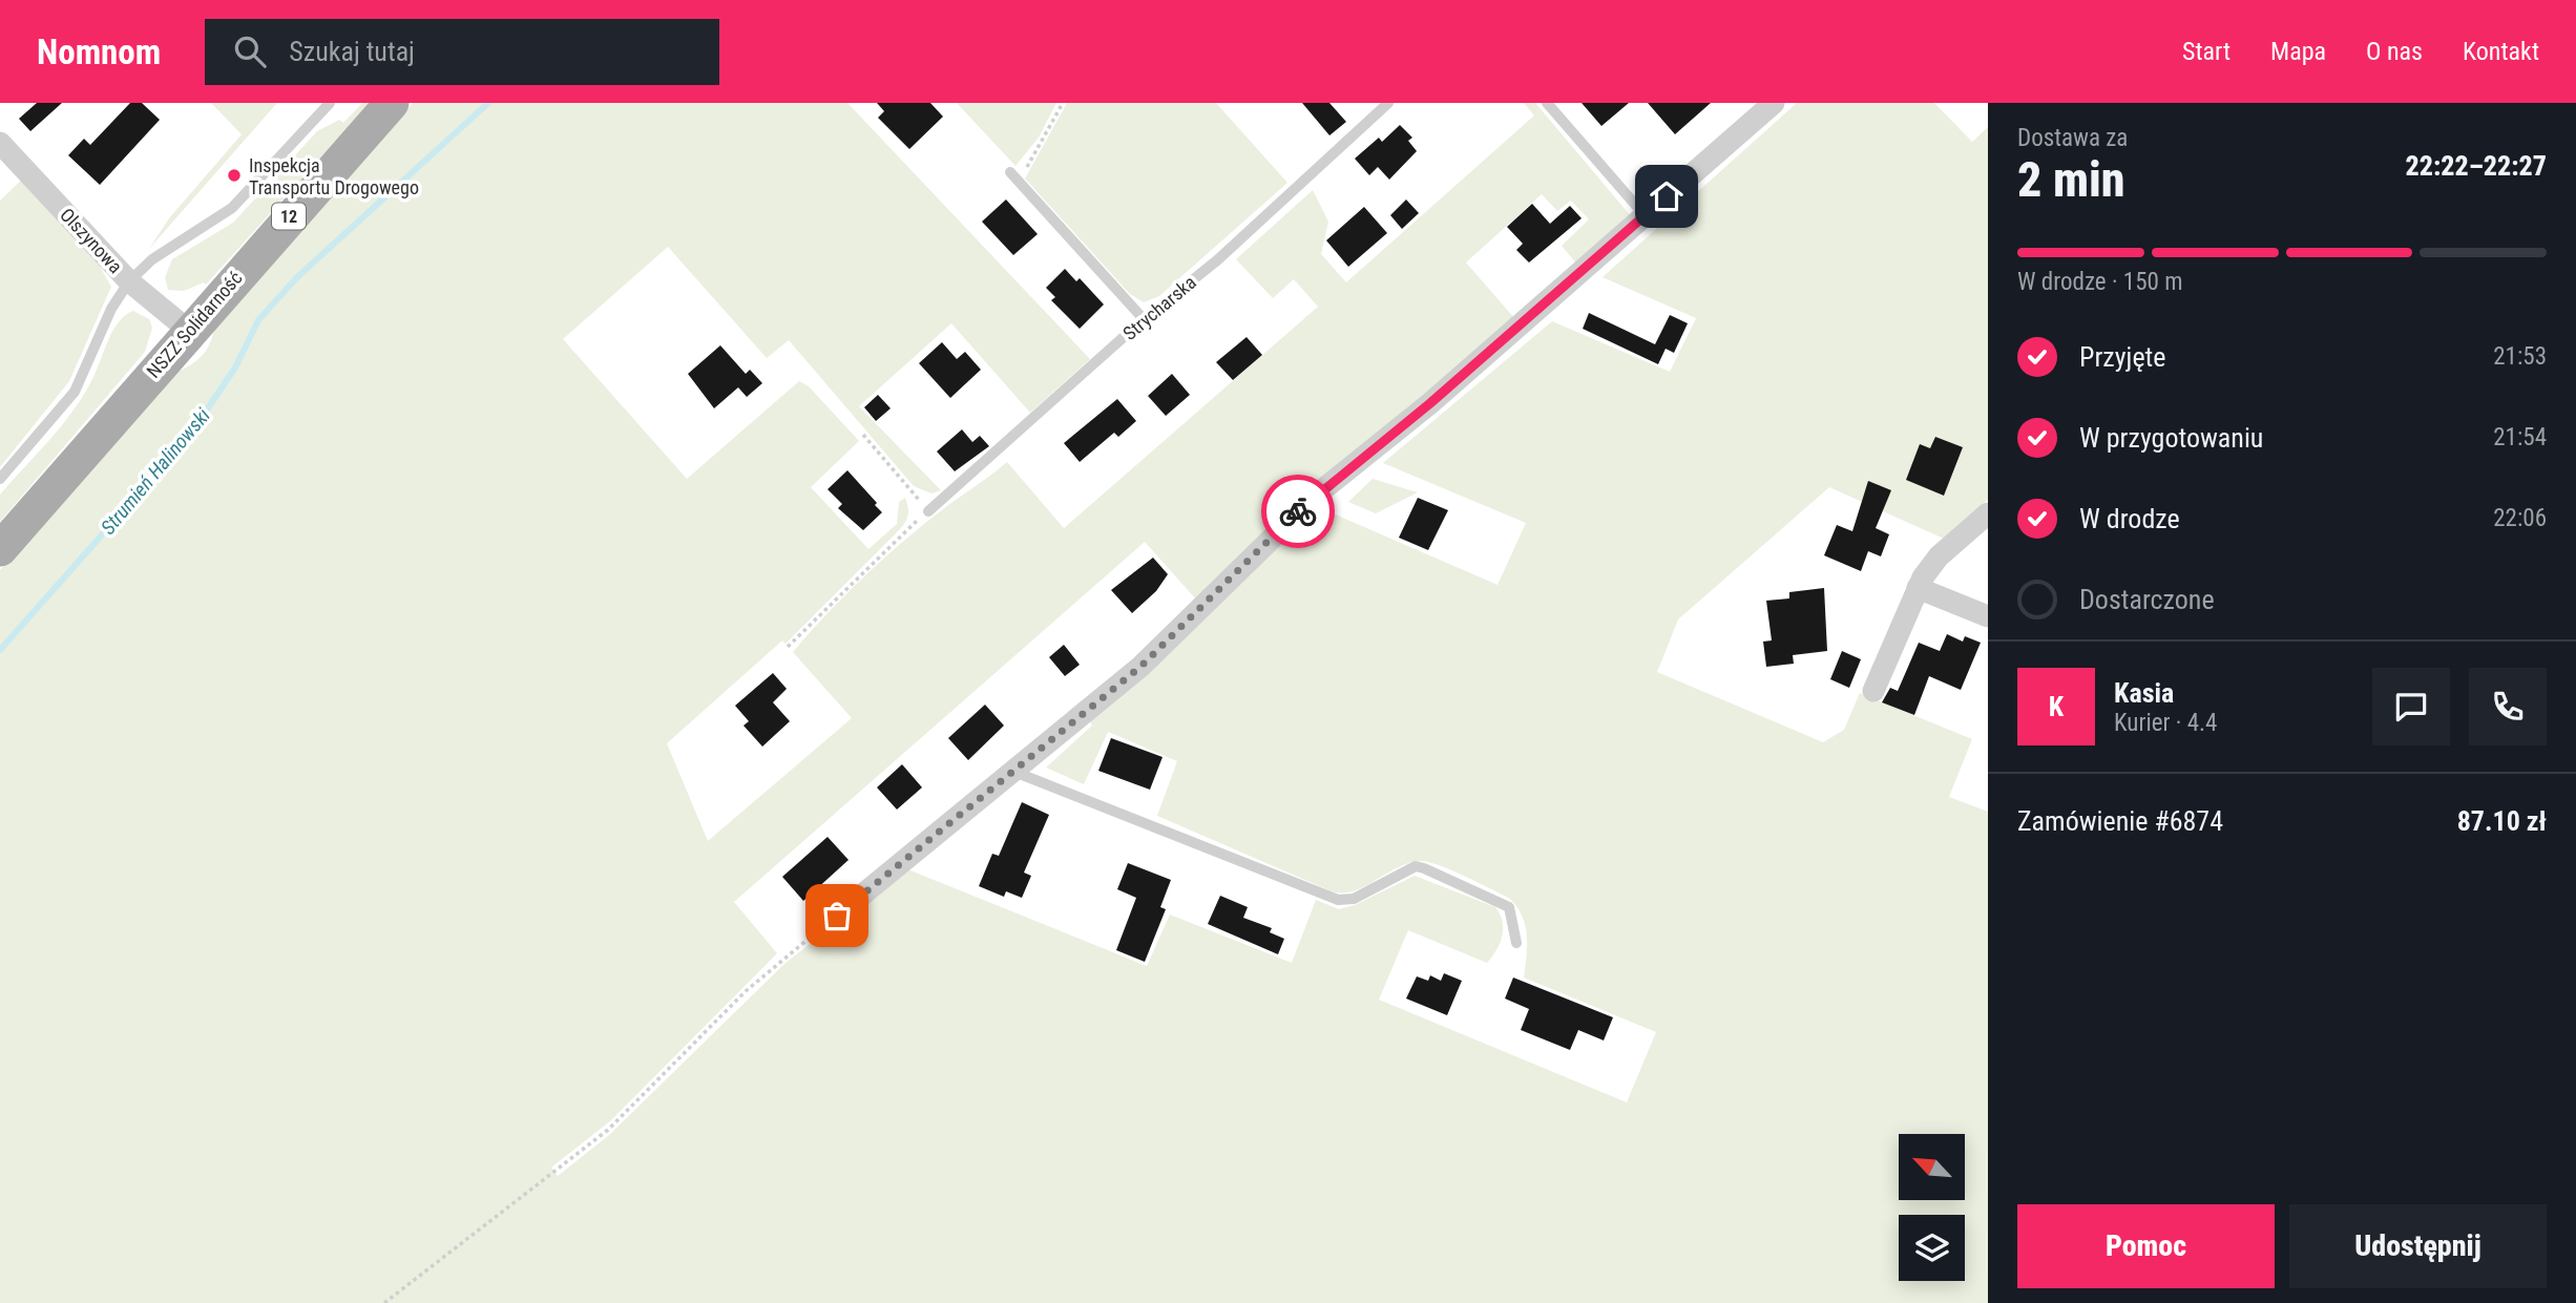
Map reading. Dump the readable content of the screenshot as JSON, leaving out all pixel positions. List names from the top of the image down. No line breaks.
{"streets":{"main road":["12","NSZZ Solidarność"],"street":["Olszynowa"],"lane":["Strycharska"]},"crossings":[["Olszynowa","NSZZ Solidarność"]],"water":["Strumień Halinowski"],"places":["Inspekcja Transportu Drogowego"],"north":"top left","page":{"header":"Nomnom","search":"Szukaj tutaj","nav":["Start","Mapa","O nas","Kontakt"],"heading":["2 min","Dostawa za","22:22–22:27"],"panel":["Kasia","Kurier · 4.4","Zamówienie #6874","87.10 zł"],"bar":"W drodze · 150 m","list":[["Przyjęte","21:53"],["W przygotowaniu","21:54"],["W drodze","22:06"],"Dostarczone"],"round":"K","buttons":["Pomoc","Udostępnij"]}}
